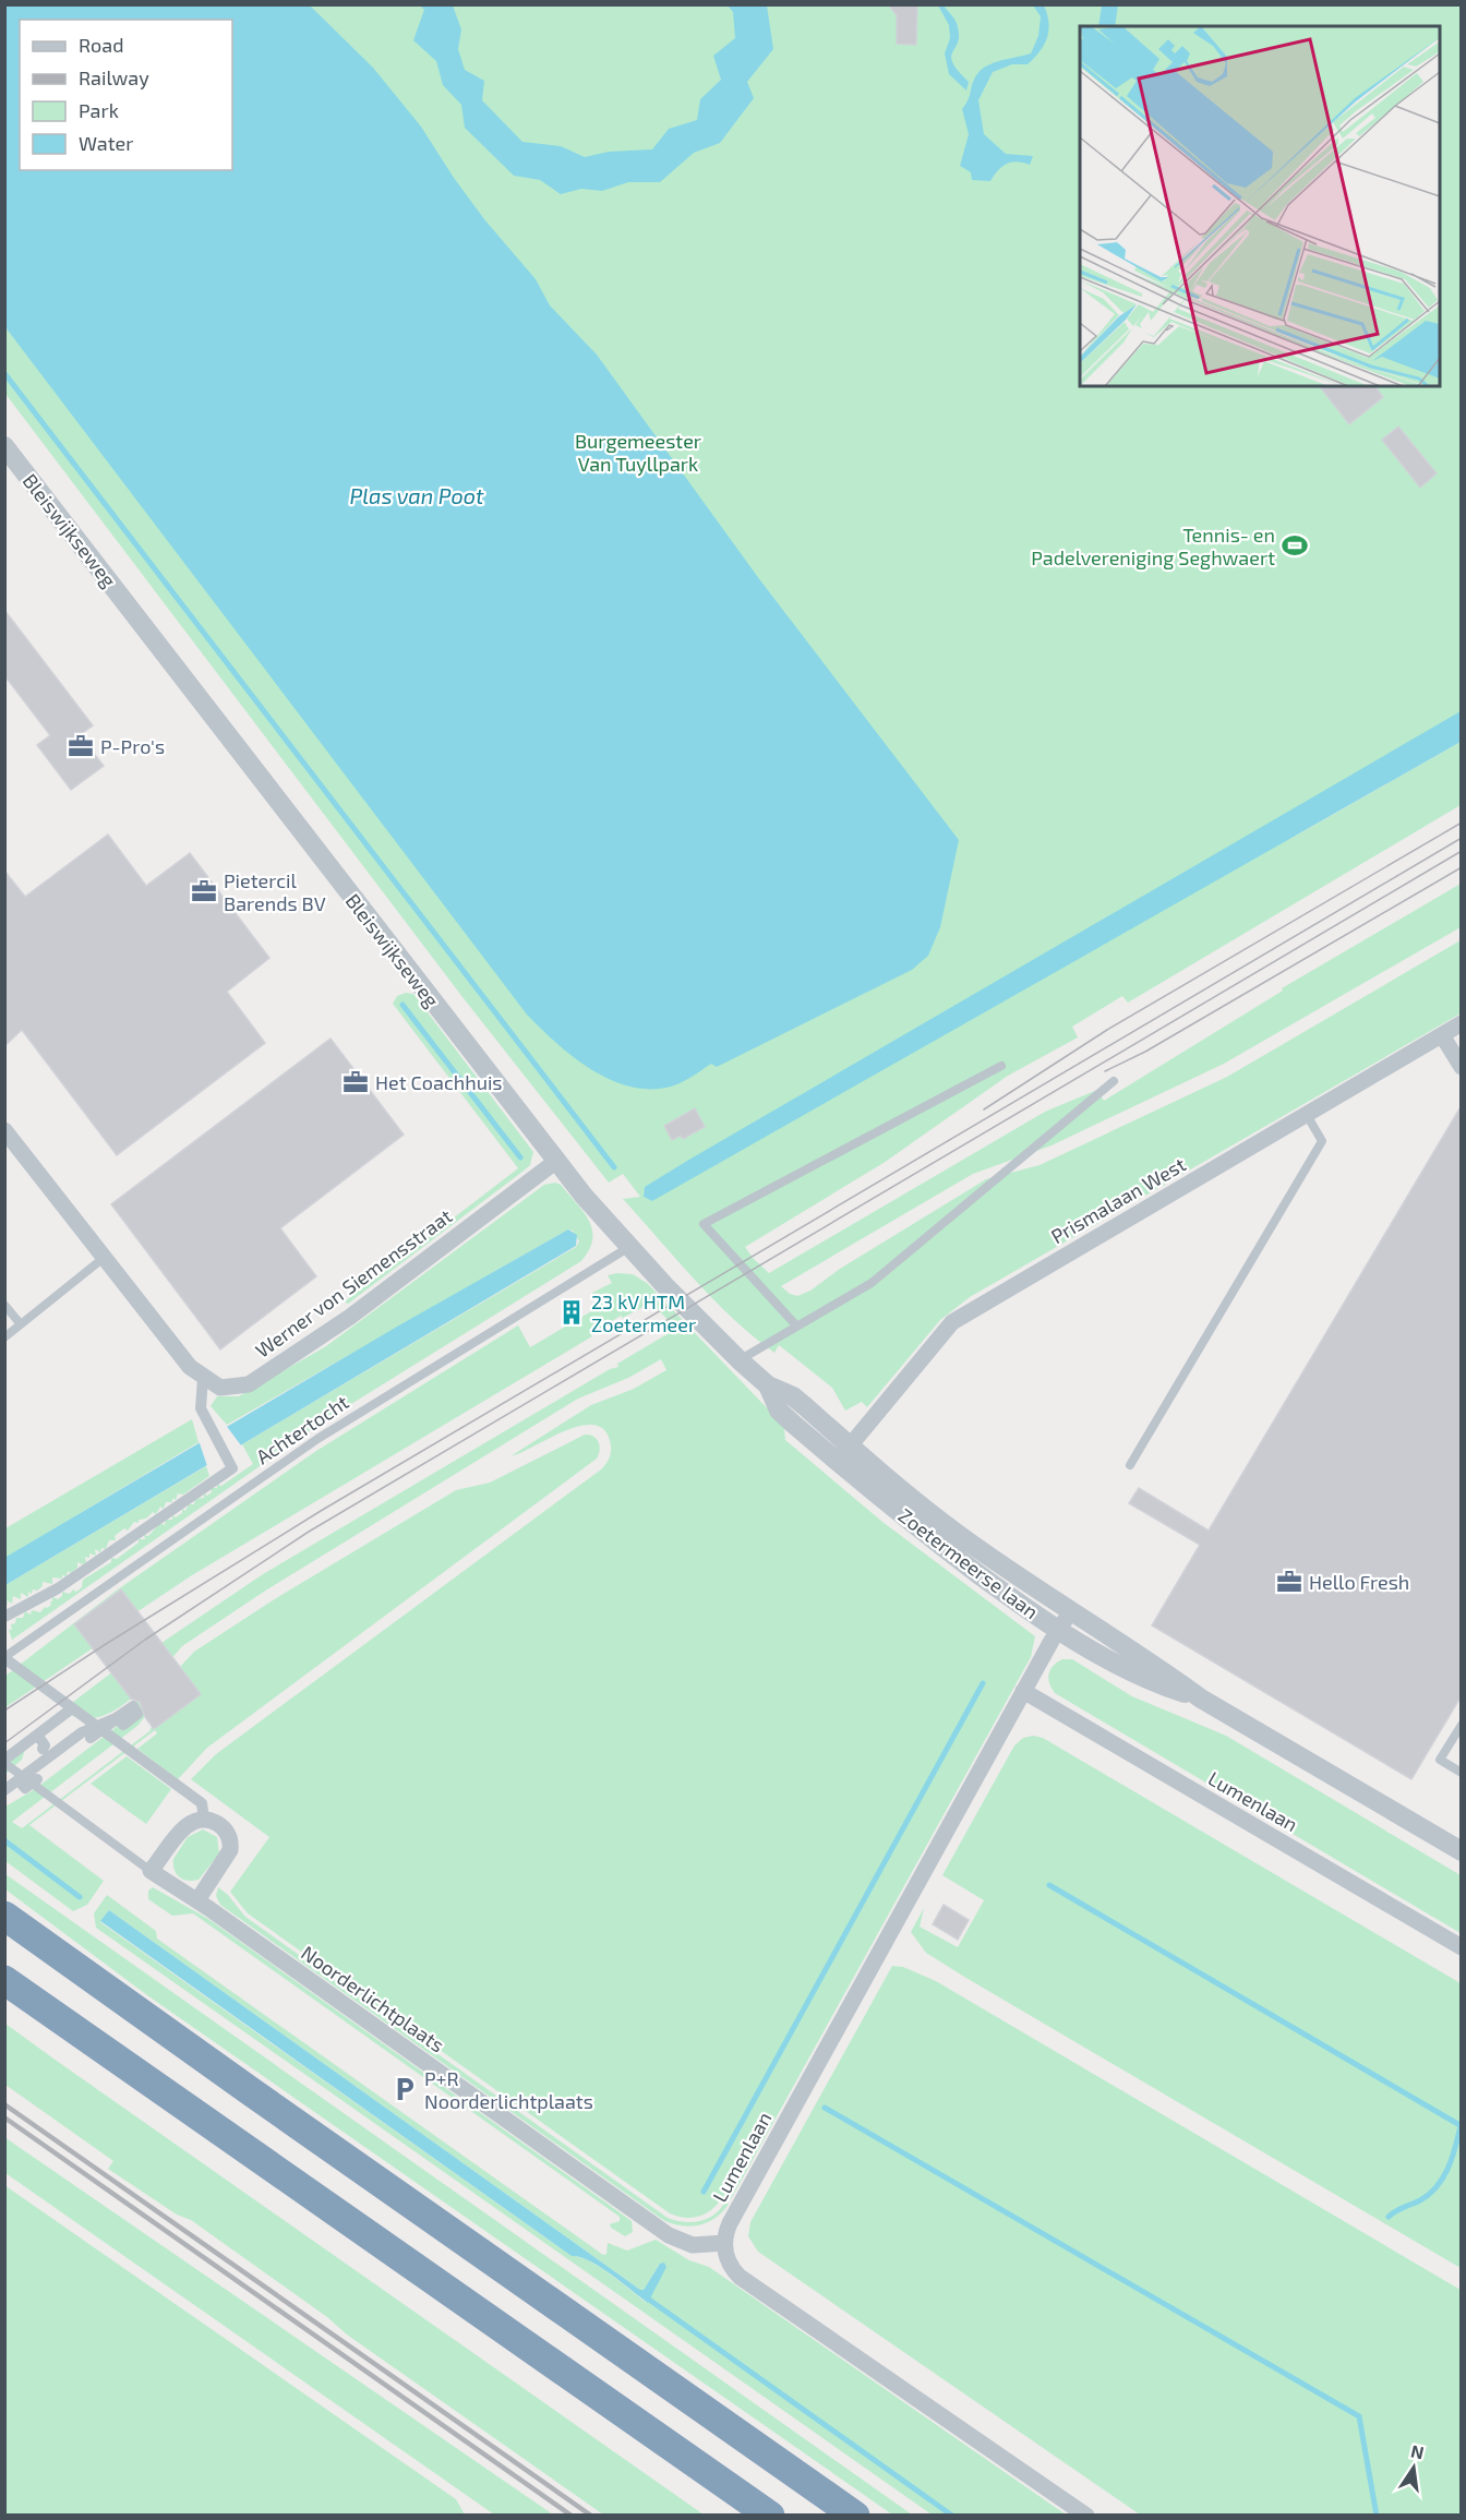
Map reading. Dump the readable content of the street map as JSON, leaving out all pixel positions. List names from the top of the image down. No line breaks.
{"streets":{"street":["Bleiswijkseweg","Prismalaan West","Werner von Siemensstraat","Achtertocht","Zoetermeerse laan","Lumenlaan","Noorderlichtplaats"]},"crossings":[["Bleiswijkseweg","Werner von Siemensstraat"],["Bleiswijkseweg","Achtertocht"],["Bleiswijkseweg","Zoetermeerse laan"],["Prismalaan West","Zoetermeerse laan"],["Werner von Siemensstraat","Achtertocht"],["Zoetermeerse laan","Lumenlaan"],["Lumenlaan","Noorderlichtplaats"]],"water":["Plas van Poot"],"parks":["Burgemeester Van Tuyllpark"],"places":{"sports":["Tennis- en Padelvereniging Seghwaert"],"office":["P-Pro's","Pietercil Barends BV","Het Coachhuis","Hello Fresh"],"building":["23 kV HTM Zoetermeer"],"parking":["P+R Noorderlichtplaats"]},"legend":["Road","Railway","Park","Water"],"north":"top"}
